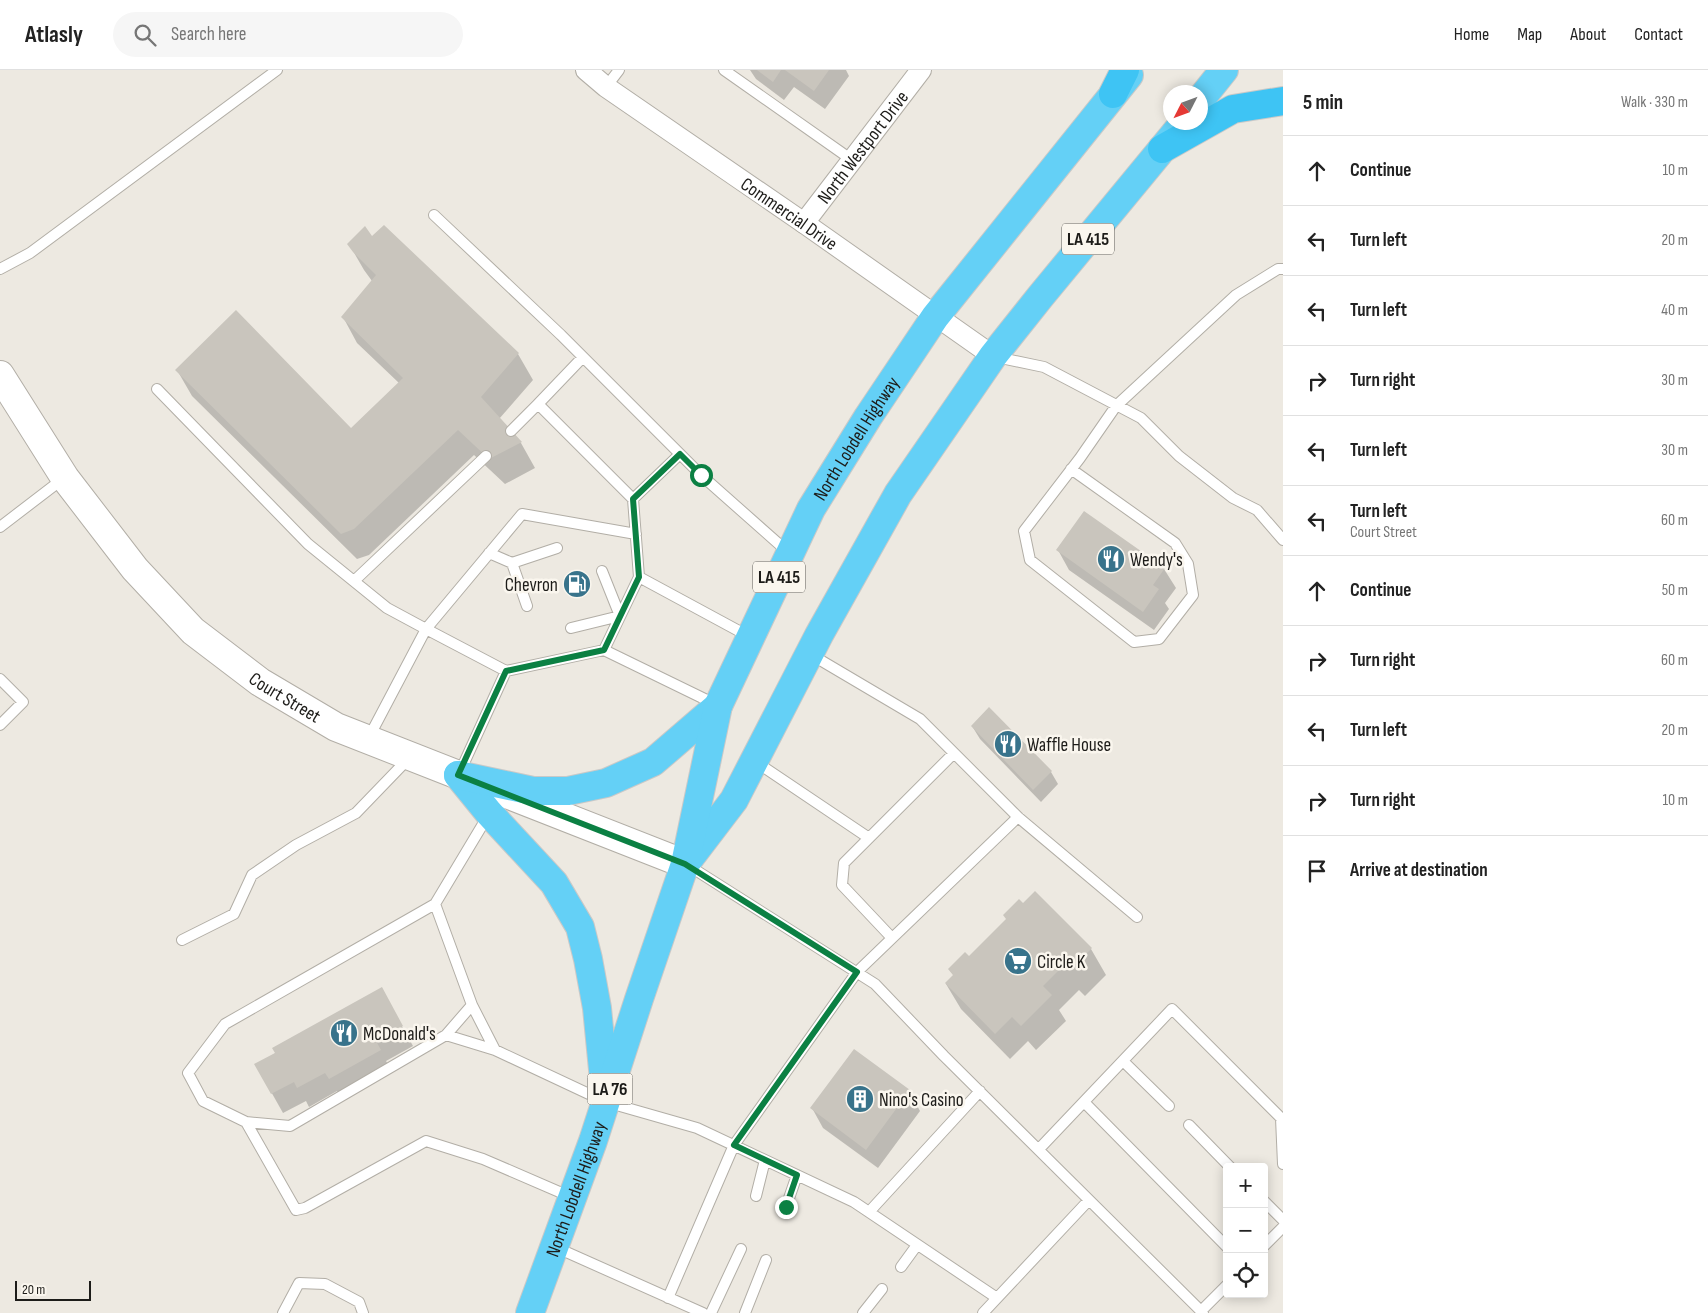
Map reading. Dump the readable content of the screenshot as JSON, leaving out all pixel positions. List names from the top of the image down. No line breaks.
{"streets":{"highway":["LA 415","North Lobdell Highway","LA 76"],"main road":["Court Street"],"street":["North Westport Drive","Commercial Drive"]},"crossings":[["North Westport Drive","Commercial Drive"],["Commercial Drive","North Lobdell Highway"],["North Lobdell Highway","Court Street"]],"places":{"restaurant":["Wendy's","Waffle House","McDonald's"],"fuel station":["Chevron"],"supermarket":["Circle K"],"building":["Nino's Casino"]},"scale_bar":"20 m","north":"bottom left","page":{"header":"Atlasly","search":"Search here","nav":["Home","Map","About","Contact"],"heading":["5 min","Walk · 330 m"],"list":[["Continue","10 m"],["Turn left","20 m"],["Turn left","40 m"],["Turn right","30 m"],["Turn left","30 m"],["Turn left","Court Street","60 m"],["Continue","50 m"],["Turn right","60 m"],["Turn left","20 m"],["Turn right","10 m"],"Arrive at destination"],"map_buttons":["+","−"],"scale":"20 m"}}
